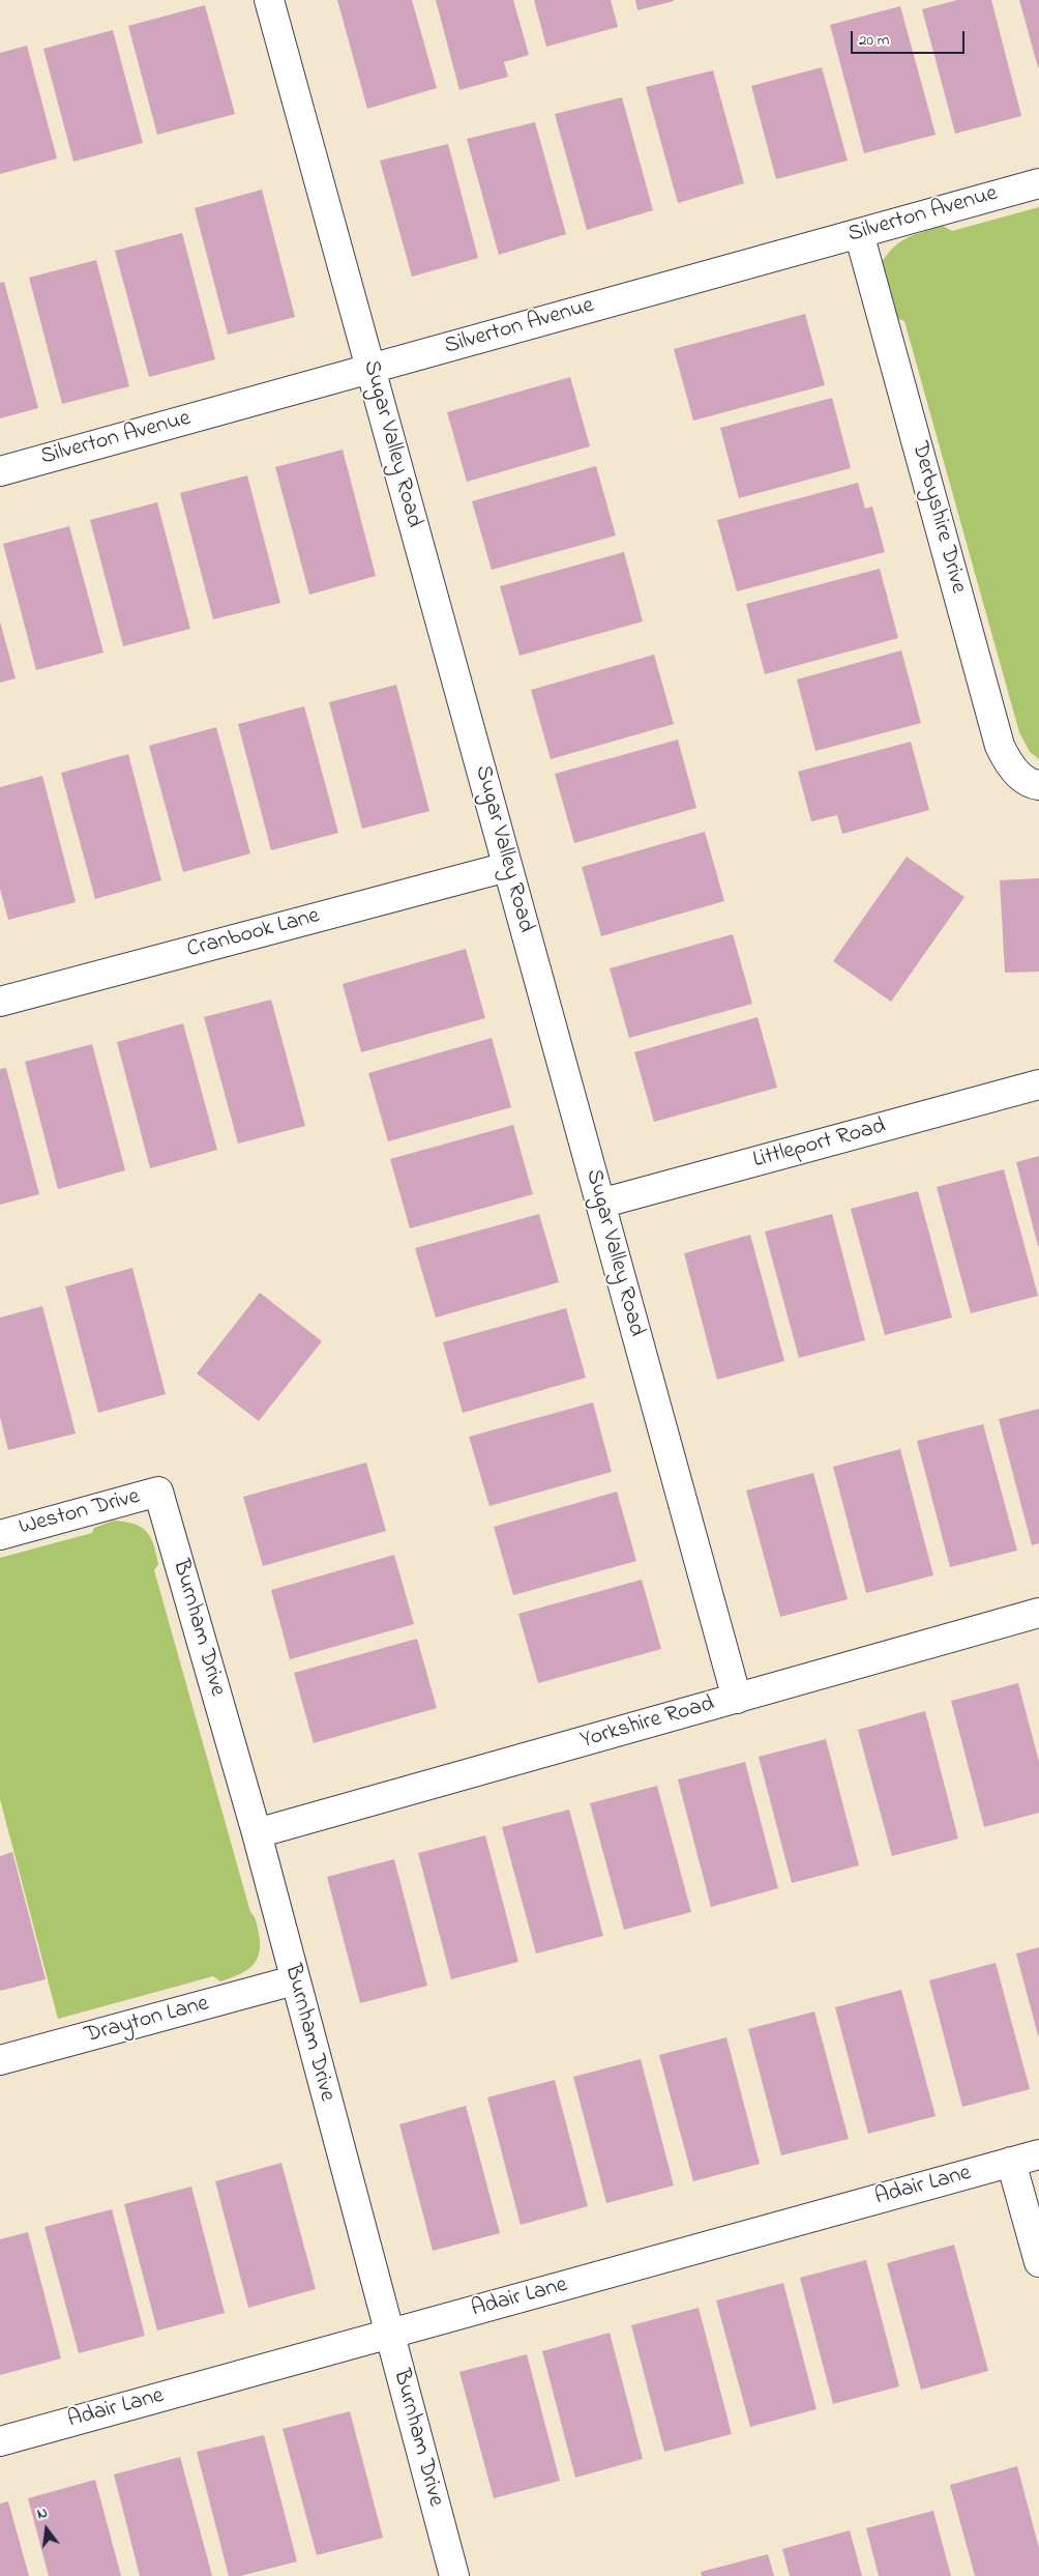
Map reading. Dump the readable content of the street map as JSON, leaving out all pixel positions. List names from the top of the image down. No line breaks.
{"streets":{"street":["Silverton Avenue","Sugar Valley Road","Derbyshire Drive","Cranbook Lane","Littleport Road","Weston Drive","Burnham Drive","Yorkshire Road","Drayton Lane","Adair Lane"]},"crossings":[["Silverton Avenue","Sugar Valley Road"],["Silverton Avenue","Derbyshire Drive"],["Sugar Valley Road","Cranbook Lane"],["Sugar Valley Road","Littleport Road"],["Sugar Valley Road","Yorkshire Road"],["Weston Drive","Burnham Drive"],["Burnham Drive","Yorkshire Road"],["Burnham Drive","Drayton Lane"],["Burnham Drive","Adair Lane"]],"scale_bar":"20 m","north":"top"}
